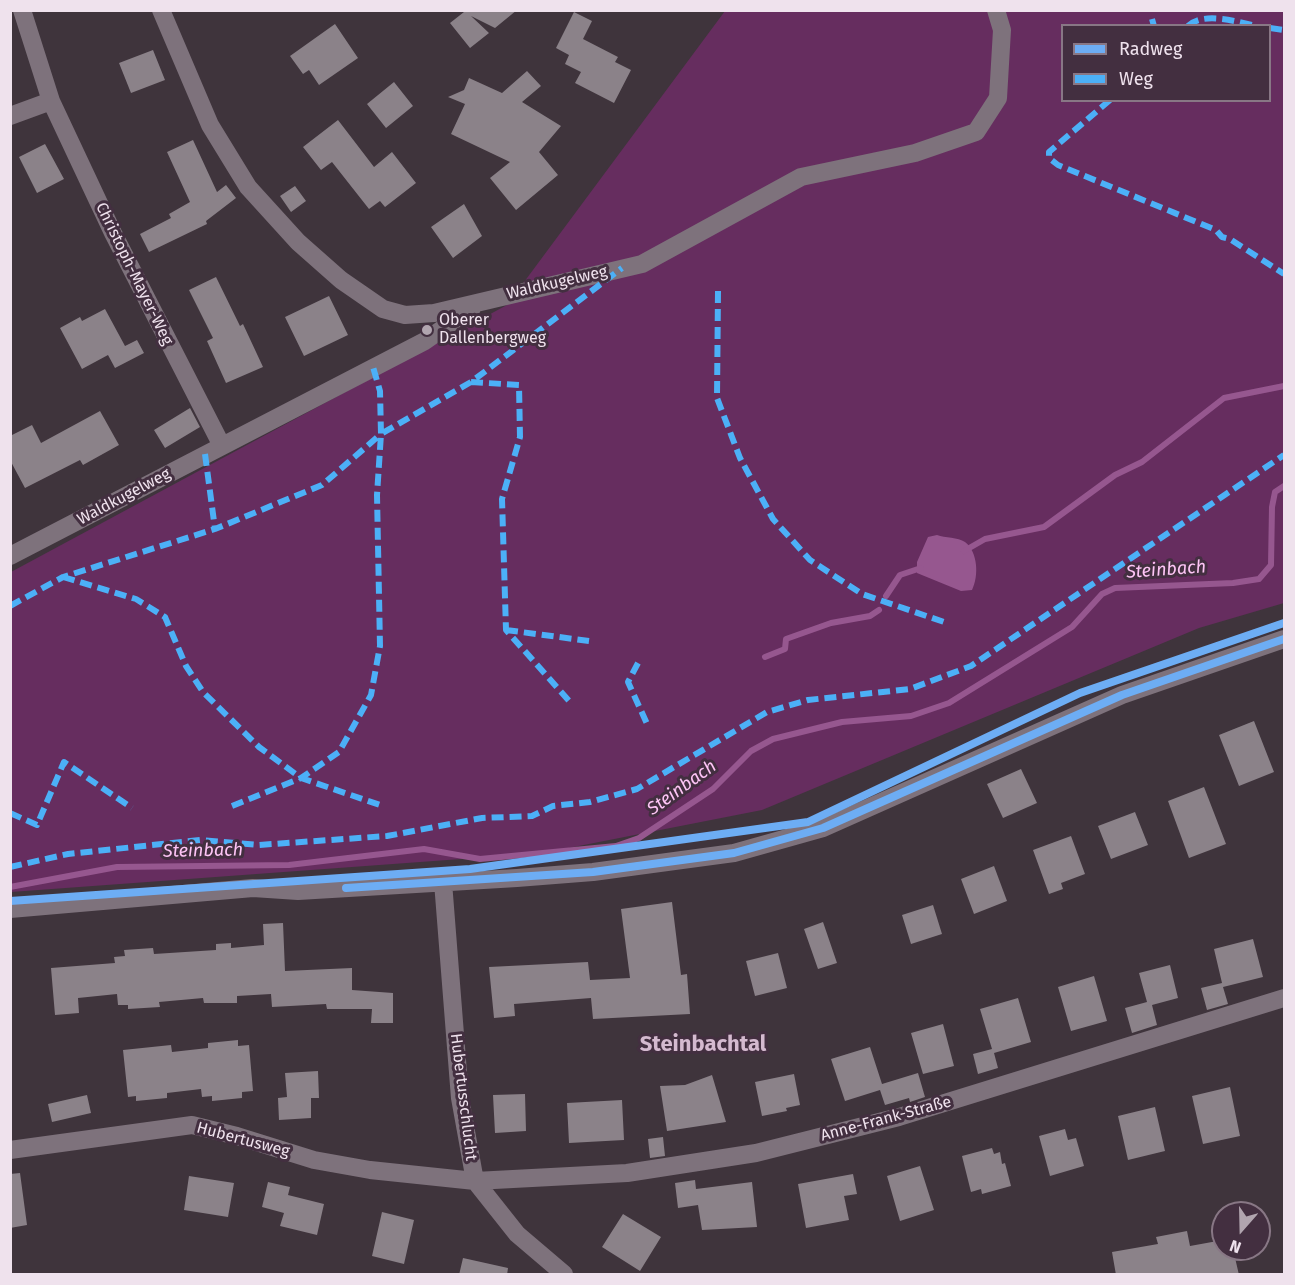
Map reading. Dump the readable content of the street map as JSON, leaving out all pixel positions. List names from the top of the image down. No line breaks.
{"streets":{"street":["Christoph-Mayer-Weg","Waldkugelweg","Hubertusschlucht","Anne-Frank-Straße","Hubertusweg"]},"crossings":[["Christoph-Mayer-Weg","Waldkugelweg"],["Hubertusschlucht","Anne-Frank-Straße"],["Hubertusschlucht","Hubertusweg"],["Anne-Frank-Straße","Hubertusweg"]],"districts":["Steinbachtal"],"water":["Steinbach"],"places":["Oberer Dallenbergweg"],"legend":["Radweg","Weg"],"north":"bottom"}
